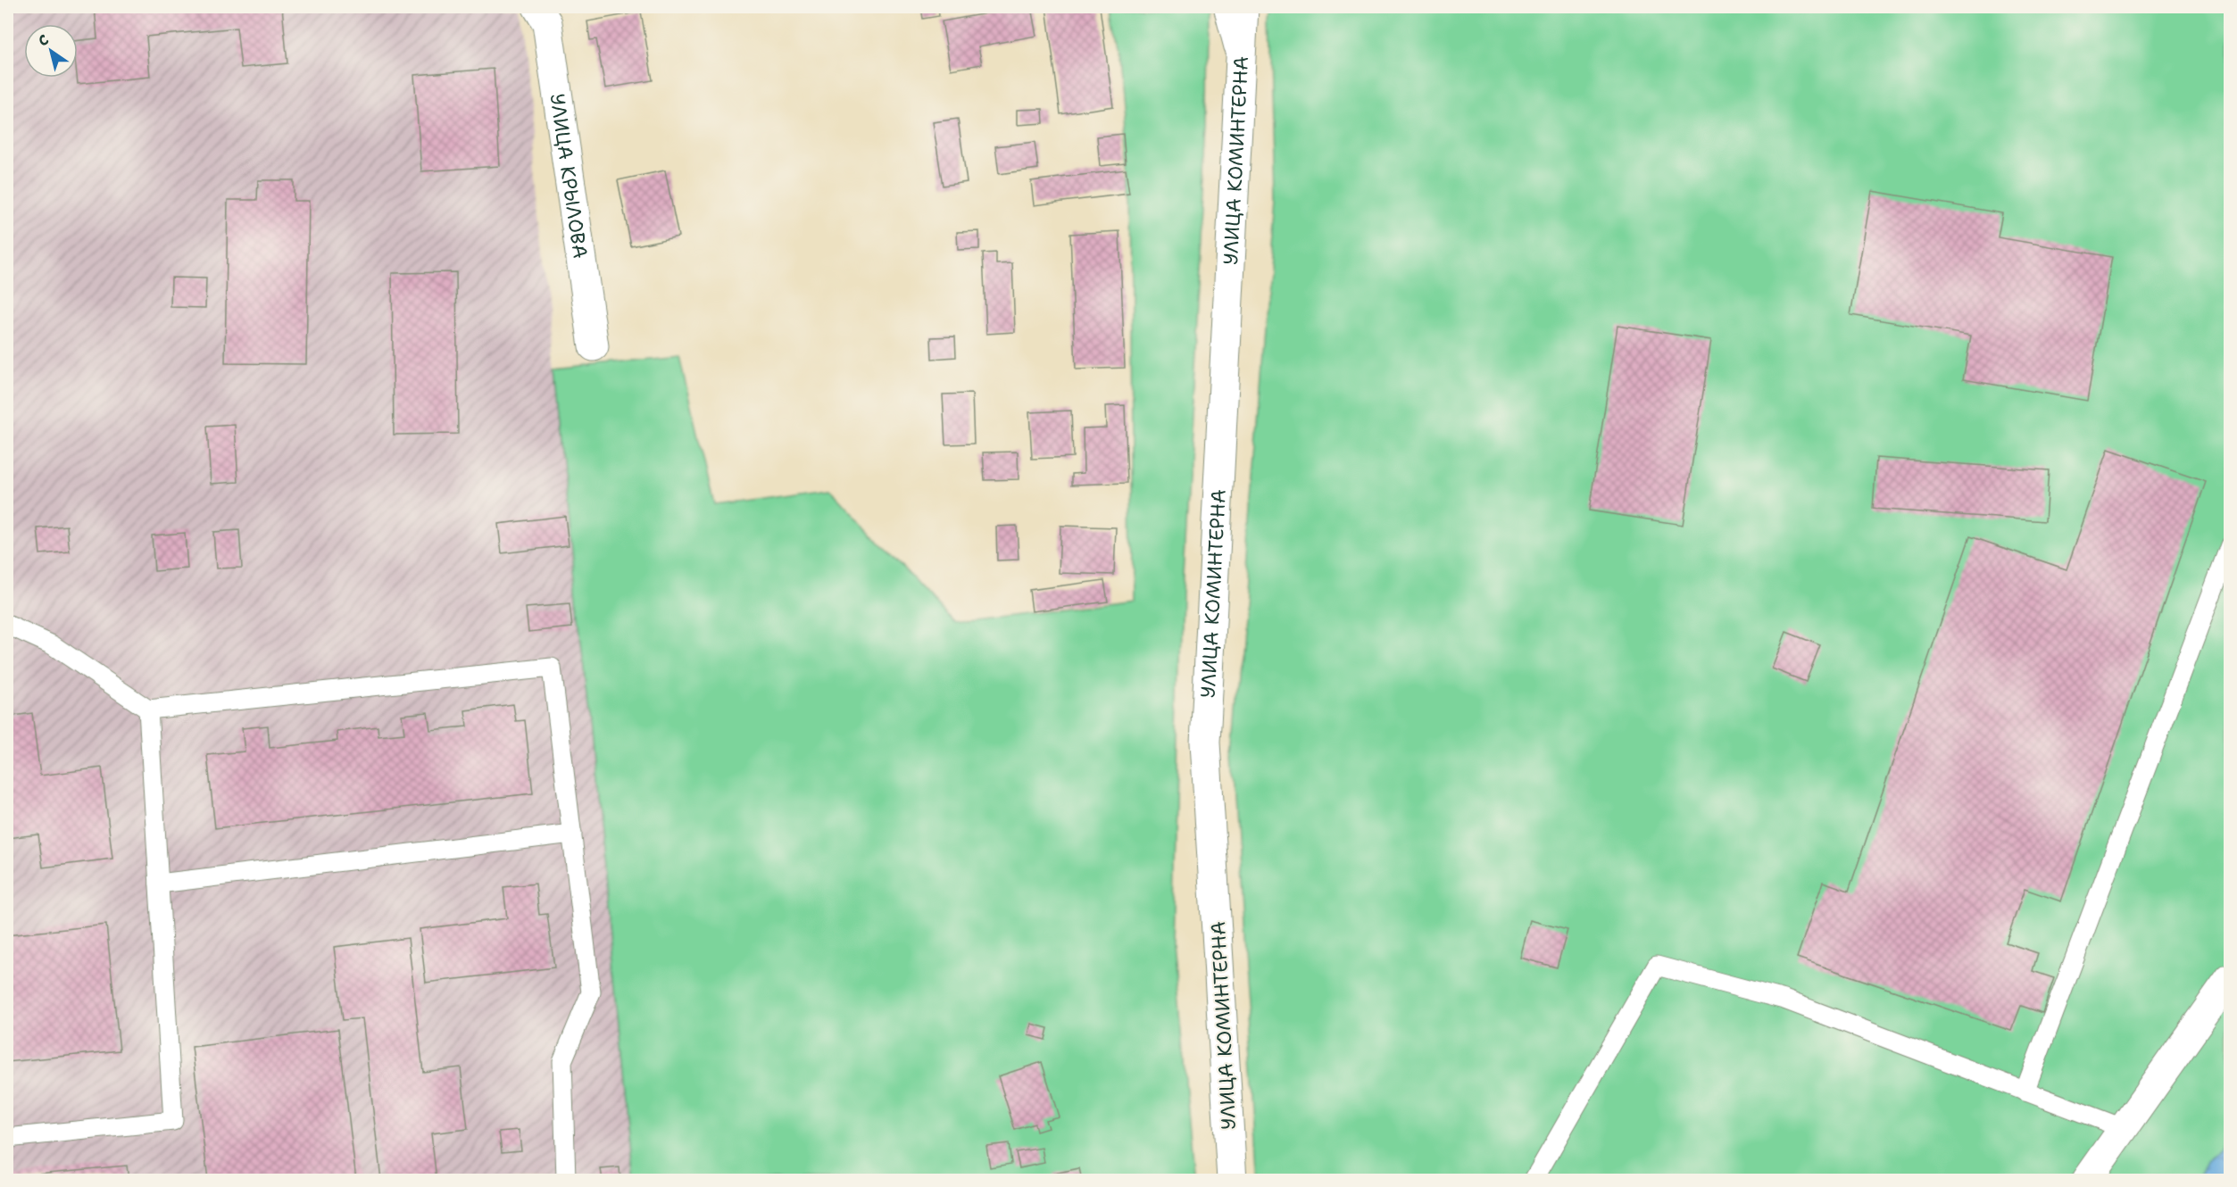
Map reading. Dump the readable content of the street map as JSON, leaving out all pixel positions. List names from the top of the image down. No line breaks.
{"streets":{"street":["УЛИЦА КОМИНТЕРНА","УЛИЦА КРЫЛОВА"]},"north":"top left"}
